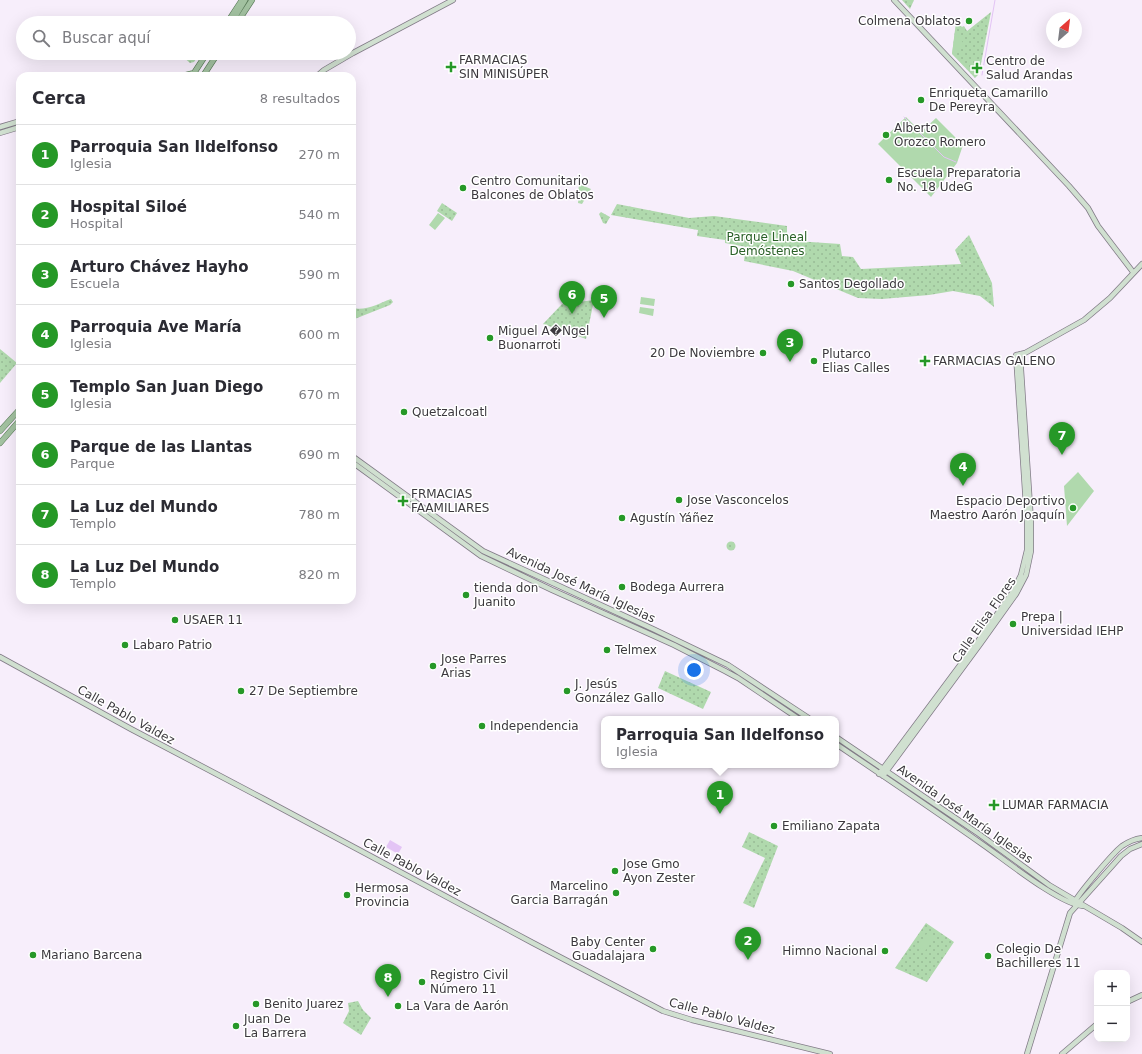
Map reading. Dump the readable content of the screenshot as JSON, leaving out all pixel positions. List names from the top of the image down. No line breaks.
{"streets":{"street":["Avenida José María Iglesias","Calle Elisa Flores","Calle Pablo Valdez"]},"crossings":[["Avenida José María Iglesias","Calle Elisa Flores"]],"parks":["Parque Lineal Demóstenes"],"places":{"other":["Colmena Oblatos","Enriqueta Camarillo De Pereyra","Alberto Orozco Romero","Escuela Preparatoria No. 18 UdeG","Centro Comunitario Balcones de Oblatos","Santos Degollado","Miguel A�Ngel Buonarroti","20 De Noviembre","Plutarco Elias Calles","Quetzalcoatl","Jose Vasconcelos","Espacio Deportivo Maestro Aarón Joaquín","Agustín Yáñez","Bodega Aurrera","tienda don Juanito","USAER 11","Prepa | Universidad IEHP","Labaro Patrio","Telmex","Jose Parres Arias","27 De Septiembre","J. Jesús González Gallo","Independencia","Emiliano Zapata","Jose Gmo Ayon Zester","Marcelino Garcia Barragán","Hermosa Provincia","Baby Center Guadalajara","Himno Nacional","Mariano Barcena","Colegio De Bachilleres 11","Registro Civil Número 11","Benito Juarez","La Vara de Aarón","Juan De La Barrera"],"health":["FARMACIAS SIN MINISÚPER","Centro de Salud Arandas","FARMACIAS GALENO","FRMACIAS FAAMILIARES","LUMAR FARMACIA"]},"north":"top right","page":{"search":"Buscar aquí","heading":["Cerca","8 resultados"],"list":[{"mark":"1","name":"Parroquia San Ildelfonso","note":"Iglesia","value":"270 m"},{"mark":"2","name":"Hospital Siloé","note":"Hospital","value":"540 m"},{"mark":"3","name":"Arturo Chávez Hayho","note":"Escuela","value":"590 m"},{"mark":"4","name":"Parroquia Ave María","note":"Iglesia","value":"600 m"},{"mark":"5","name":"Templo San Juan Diego","note":"Iglesia","value":"670 m"},{"mark":"6","name":"Parque de las Llantas","note":"Parque","value":"690 m"},{"mark":"7","name":"La Luz del Mundo","note":"Templo","value":"780 m"},{"mark":"8","name":"La Luz Del Mundo","note":"Templo","value":"820 m"}],"pins":["6","5","3","7","4","1","2","8"],"popup":["Parroquia San Ildelfonso","Iglesia"],"map_buttons":["+","−"]}}
